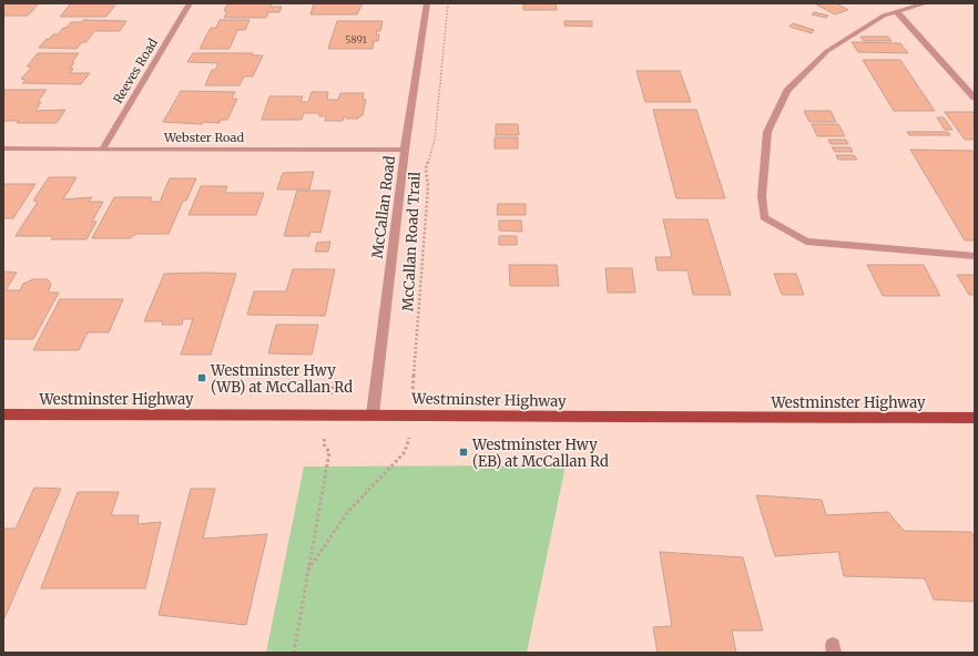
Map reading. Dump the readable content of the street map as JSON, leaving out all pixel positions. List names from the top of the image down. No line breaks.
{"streets":{"main road":["Westminster Highway"],"street":["Reeves Road","Webster Road","McCallan Road"],"path":["McCallan Road Trail"]},"crossings":[["Reeves Road","Webster Road"],["Webster Road","McCallan Road"],["McCallan Road","Westminster Highway"]],"places":{"transit":["Westminster Hwy (WB) at McCallan Rd","Westminster Hwy (EB) at McCallan Rd"]},"house_numbers":["5891"]}
